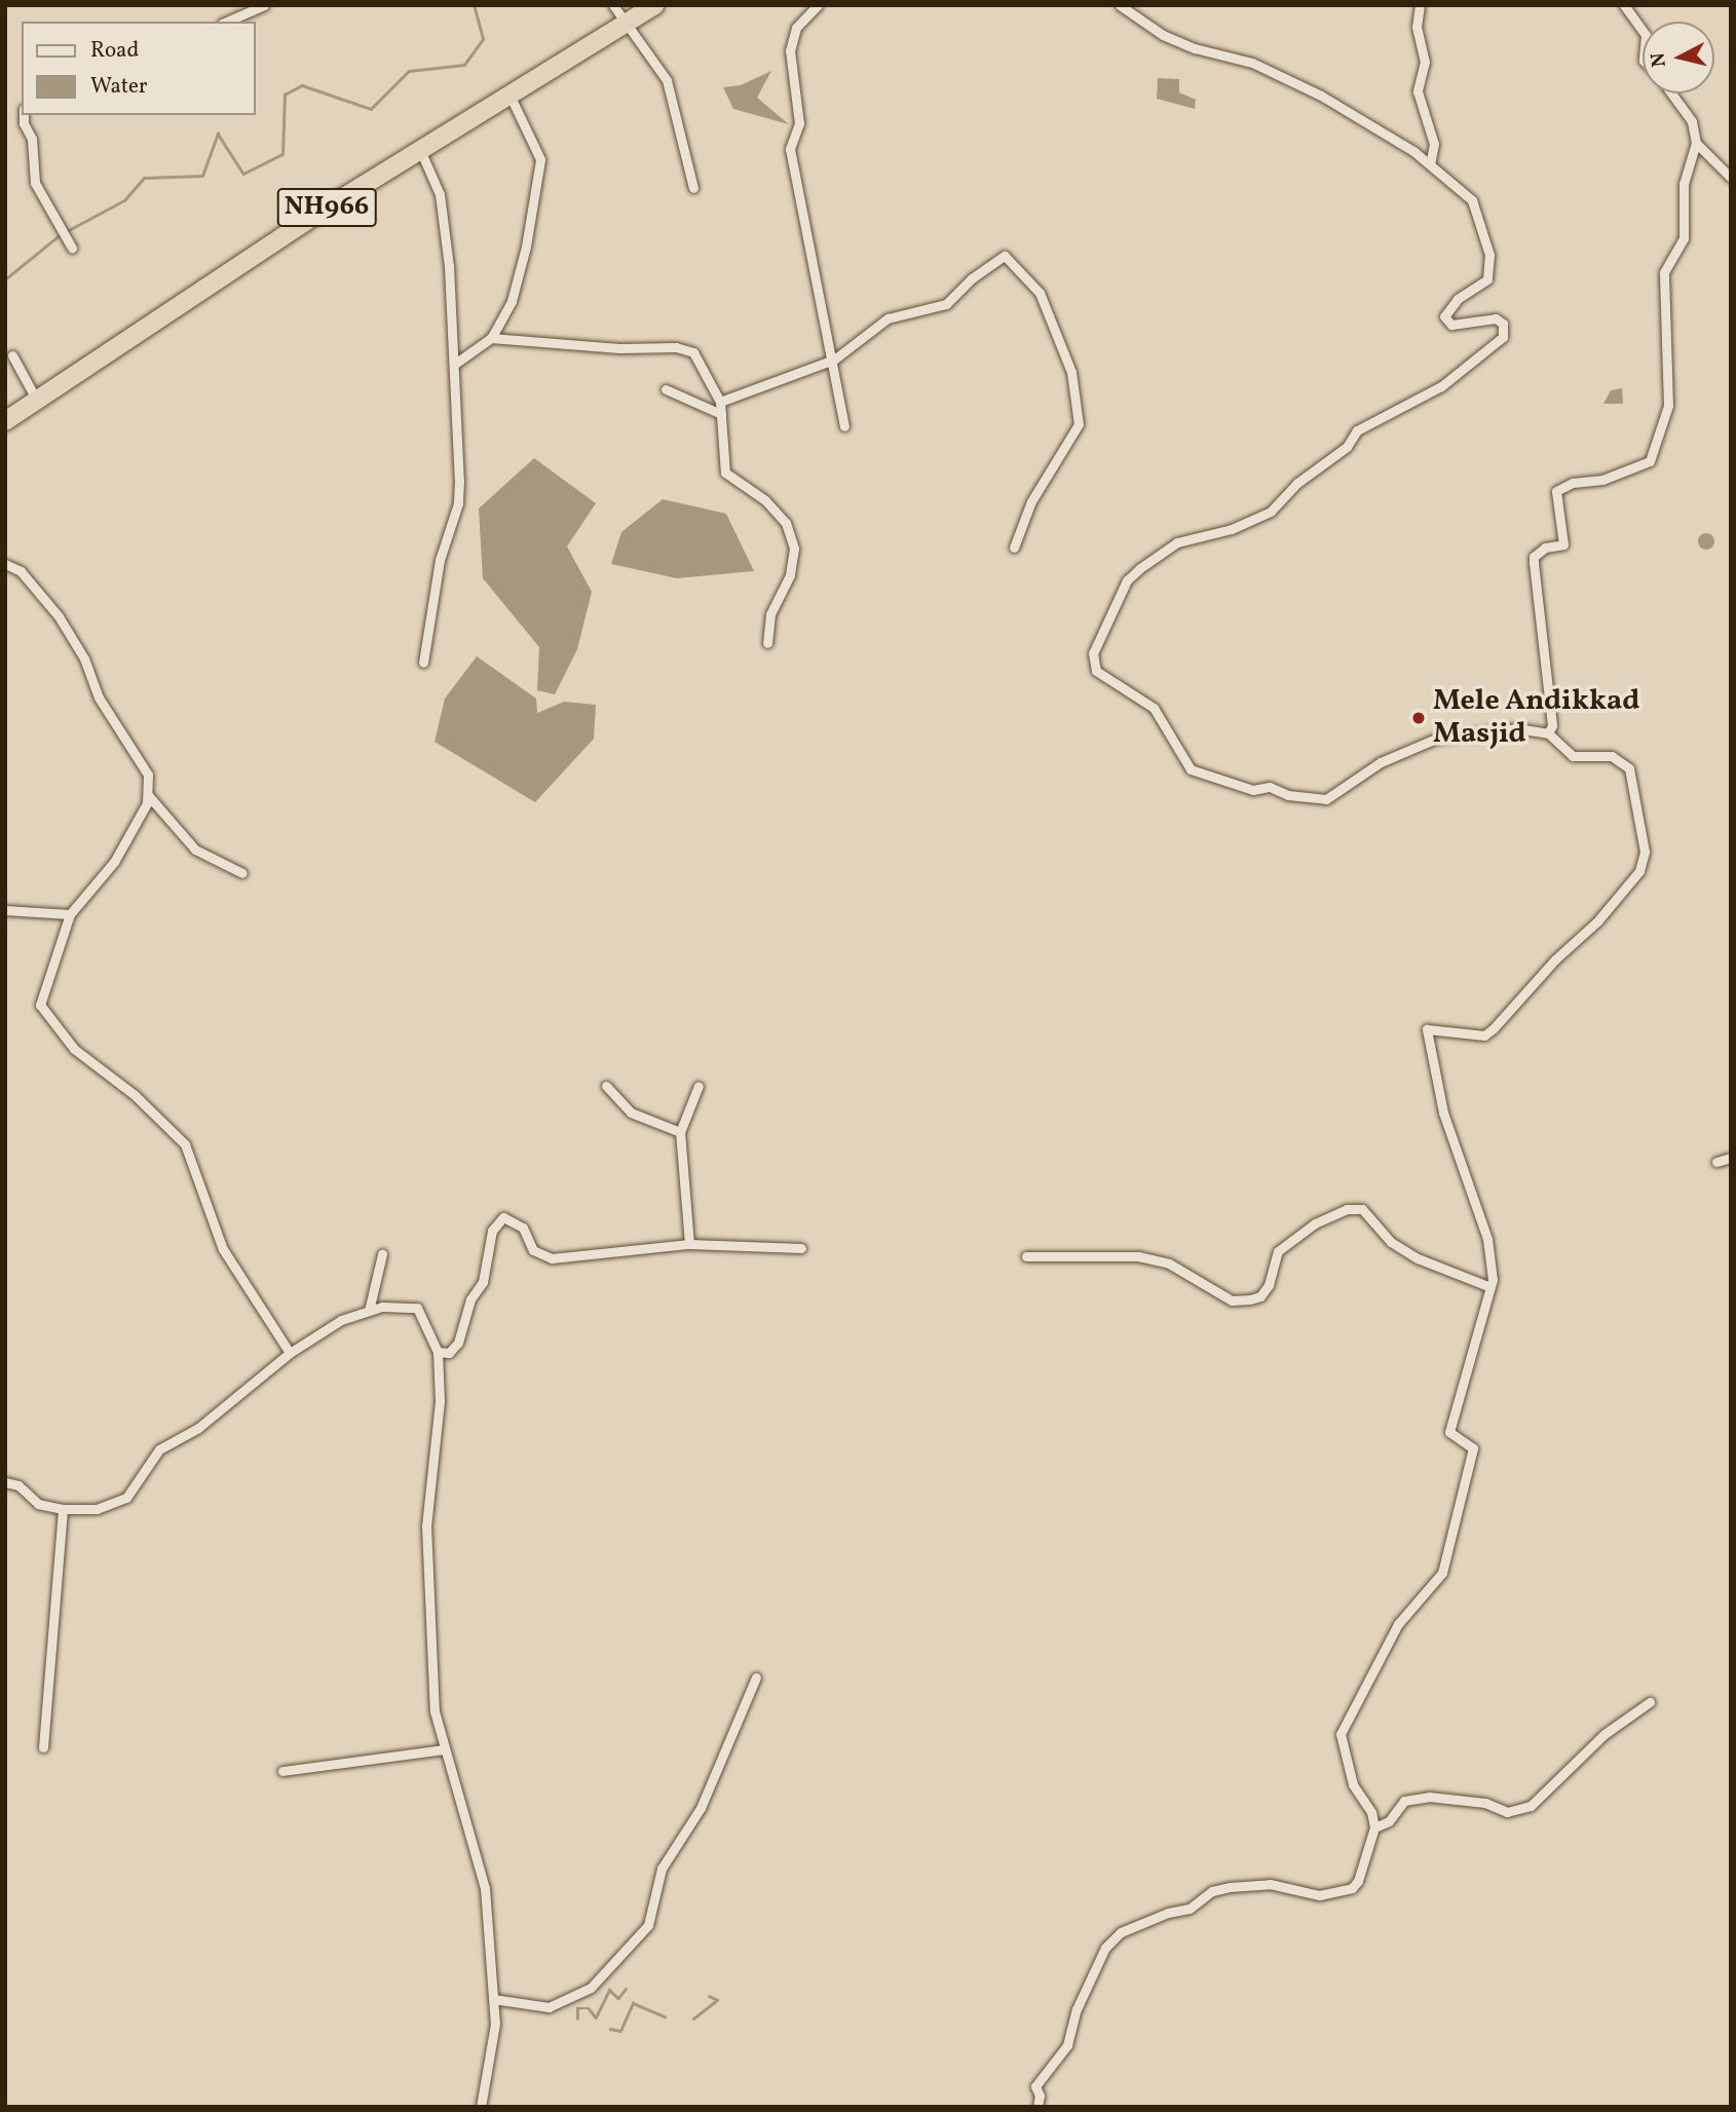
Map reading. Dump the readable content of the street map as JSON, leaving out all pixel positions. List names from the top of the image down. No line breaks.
{"streets":{"highway":["NH966"]},"places":["Mele Andikkad Masjid"],"legend":["Road","Water"],"north":"left"}
